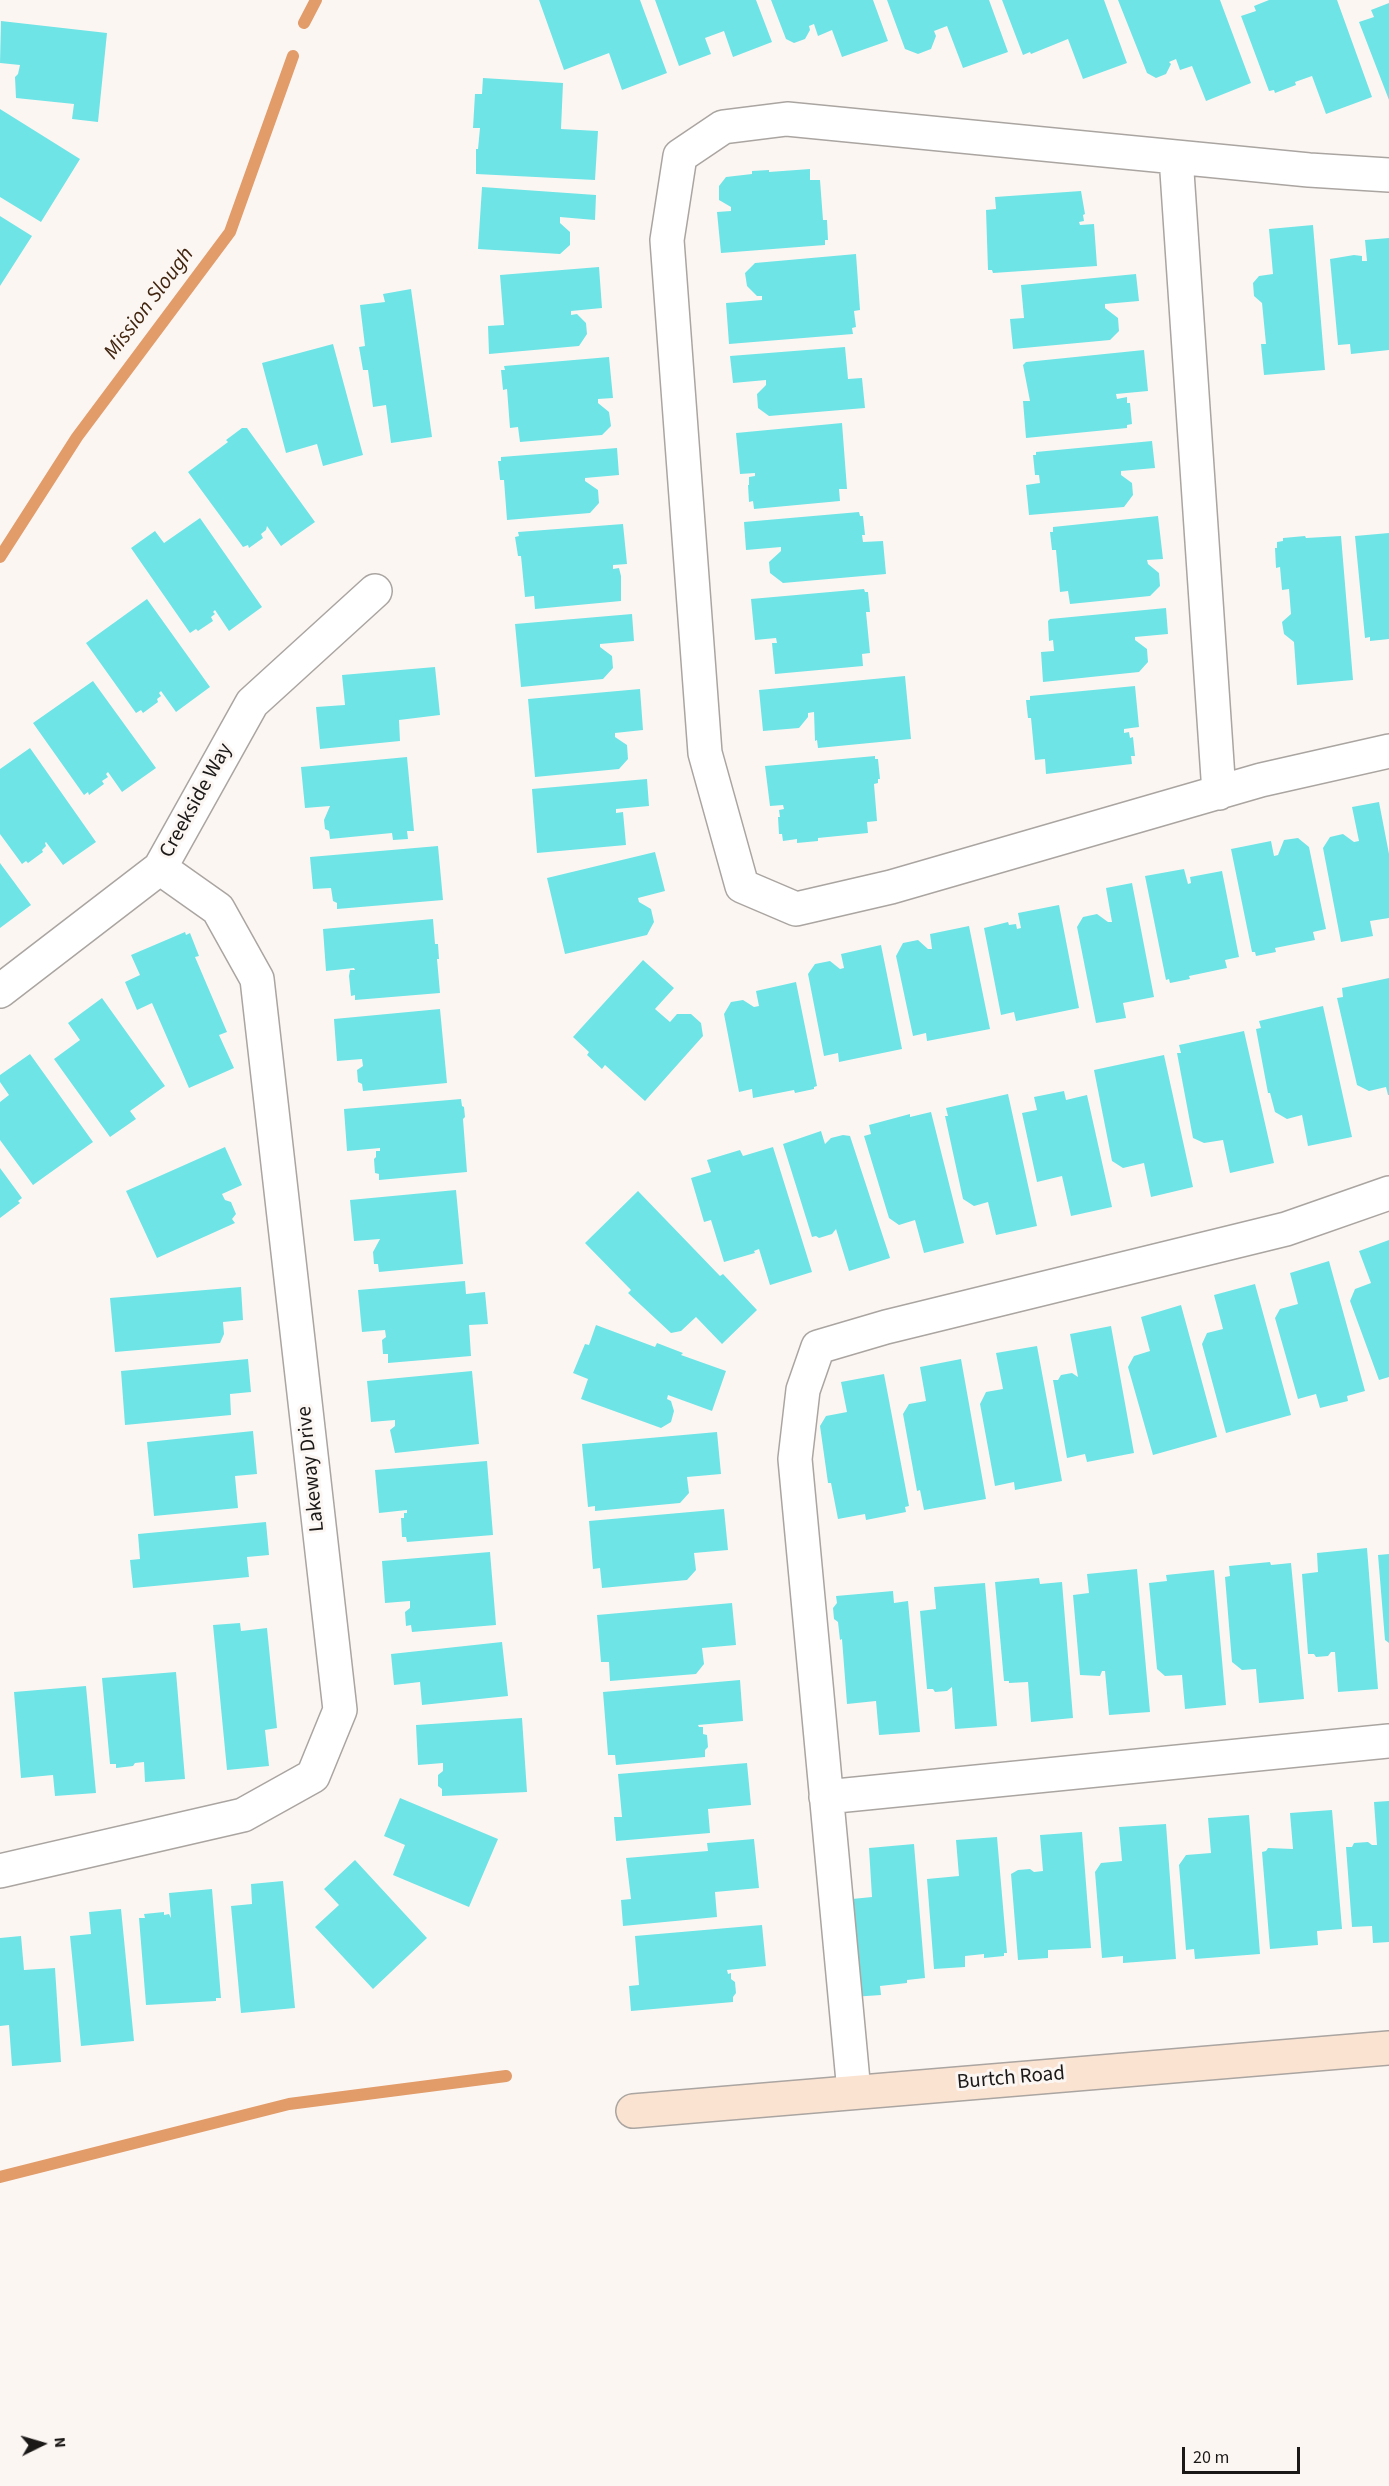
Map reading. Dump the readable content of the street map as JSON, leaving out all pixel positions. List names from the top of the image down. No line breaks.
{"streets":{"main road":["Burtch Road"],"street":["Creekside Way","Lakeway Drive"]},"crossings":[["Creekside Way","Lakeway Drive"]],"water":["Mission Slough"],"scale_bar":"20 m","north":"right"}
